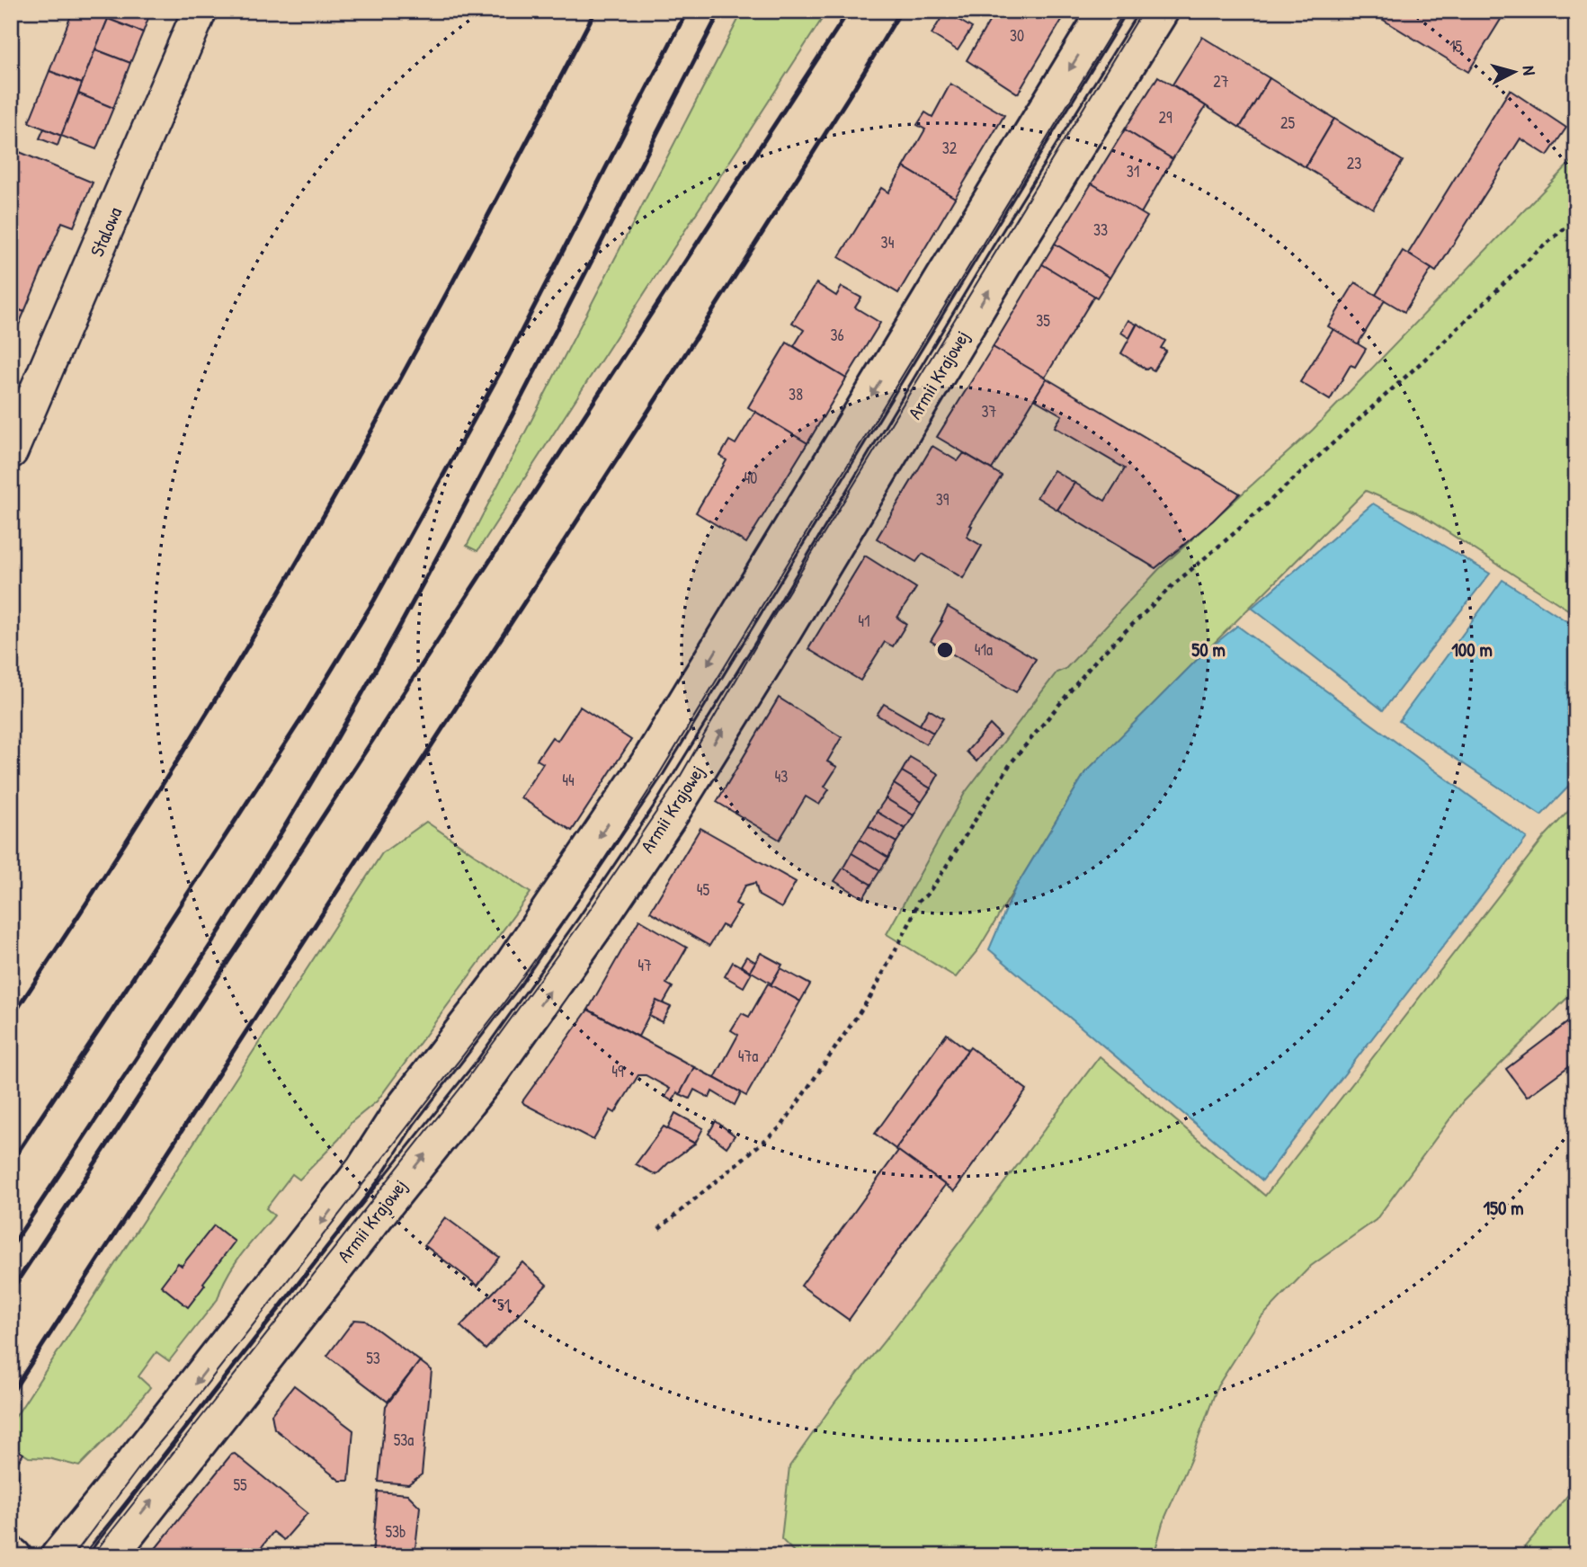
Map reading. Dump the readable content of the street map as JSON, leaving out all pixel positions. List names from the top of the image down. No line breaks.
{"streets":{"street":["Stalowa","Armii Krajowej"]},"house_numbers":["30","15","27","29","25","32","23","31","33","34","35","36","38","37","40","39","41","41a","43","44","45","47","47a","49","51","53","53a","55","53b"],"north":"right","rings":["50 m","100 m","150 m"]}
